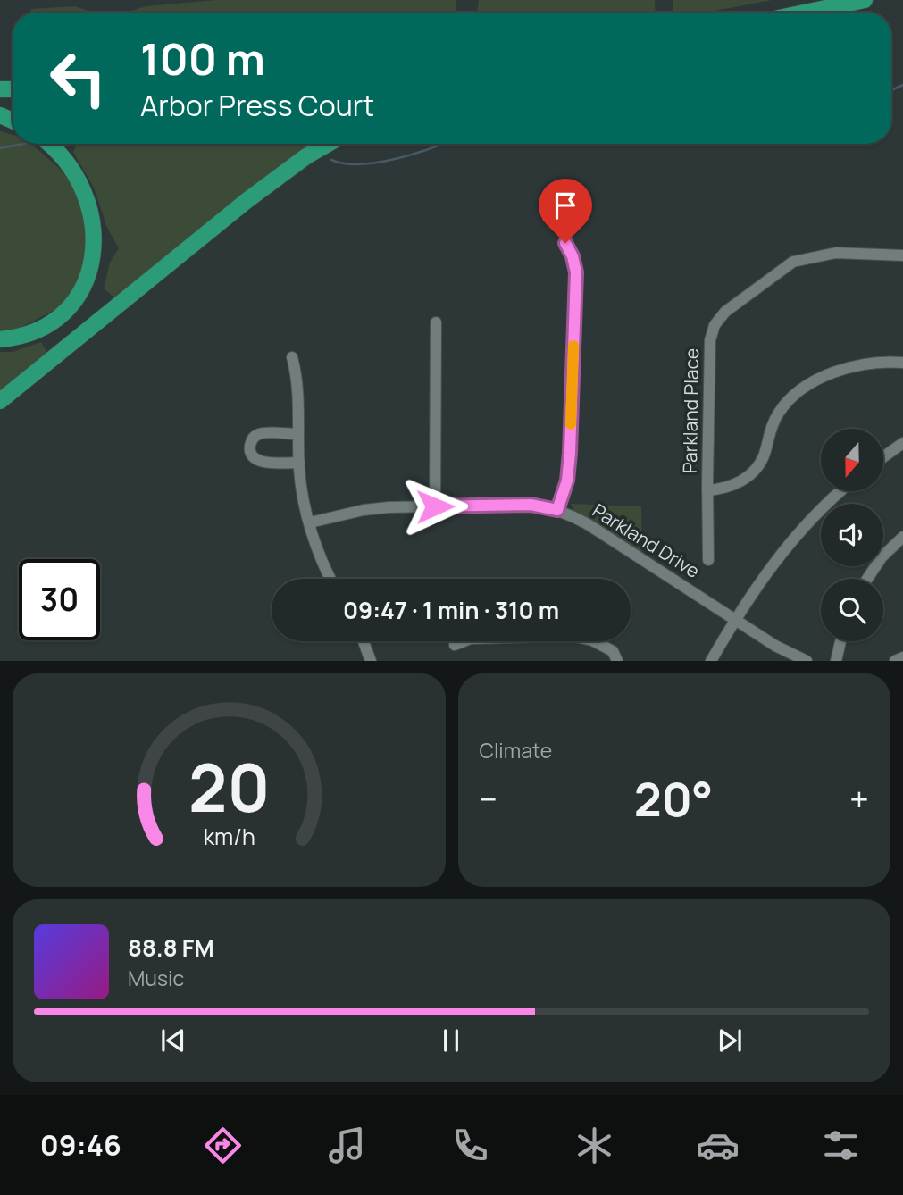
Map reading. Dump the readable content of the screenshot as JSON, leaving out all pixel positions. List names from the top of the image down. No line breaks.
{"streets":{"street":["Parkland Place","Parkland Drive"]},"north":"bottom","page":{"turn":["100 m","Arbor Press Court"],"limit":"30","trip":"09:47 · 1 min · 310 m","tile":"Climate","heat":["−","20°","+"],"song":["88.8 FM","Music"],"tabs":"09:46","gauge":["20","km/h"]}}
